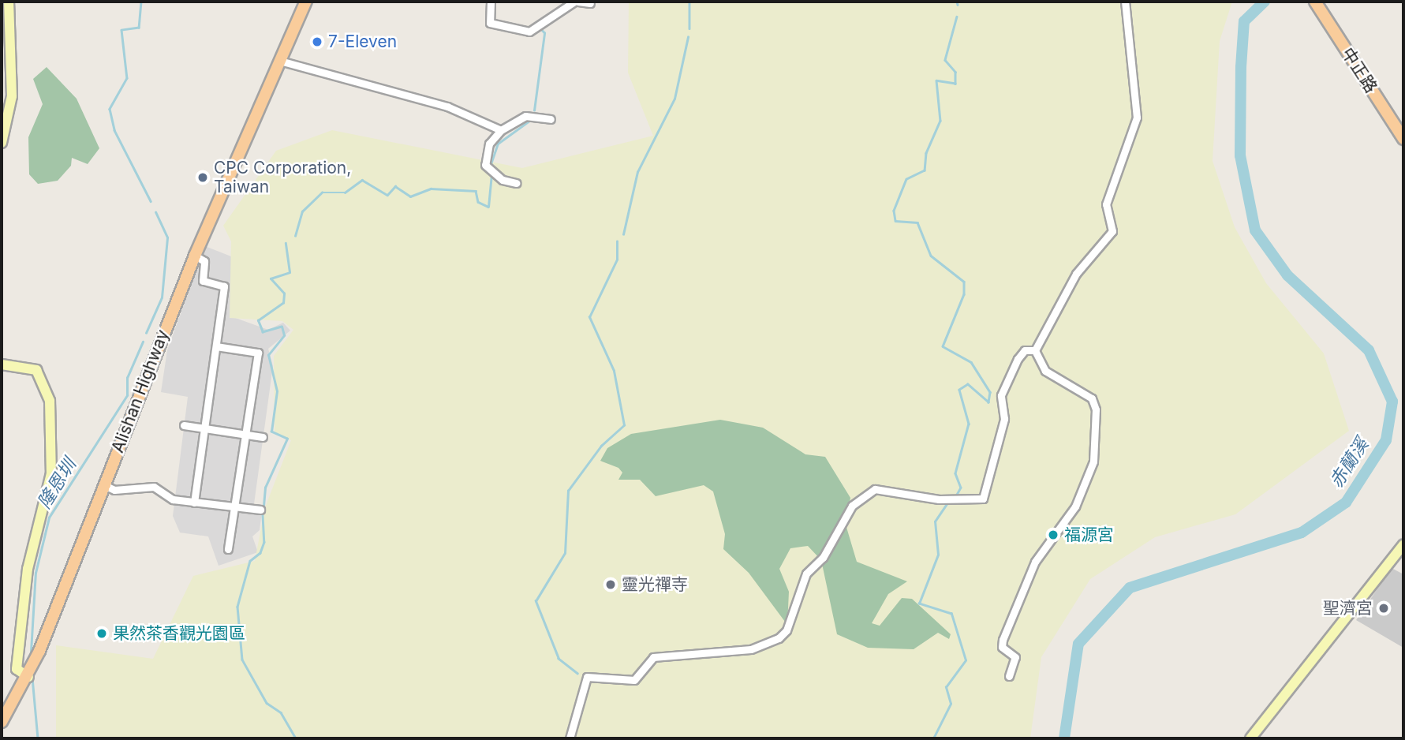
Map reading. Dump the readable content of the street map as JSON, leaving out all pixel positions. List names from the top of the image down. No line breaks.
{"streets":{"main road":["中正路","Alishan Highway"]},"water":["赤蘭溪","隆恩圳"],"places":["7-Eleven","CPC Corporation, Taiwan","福源宮","靈光禪寺","聖濟宮","果然茶香觀光園區"]}
